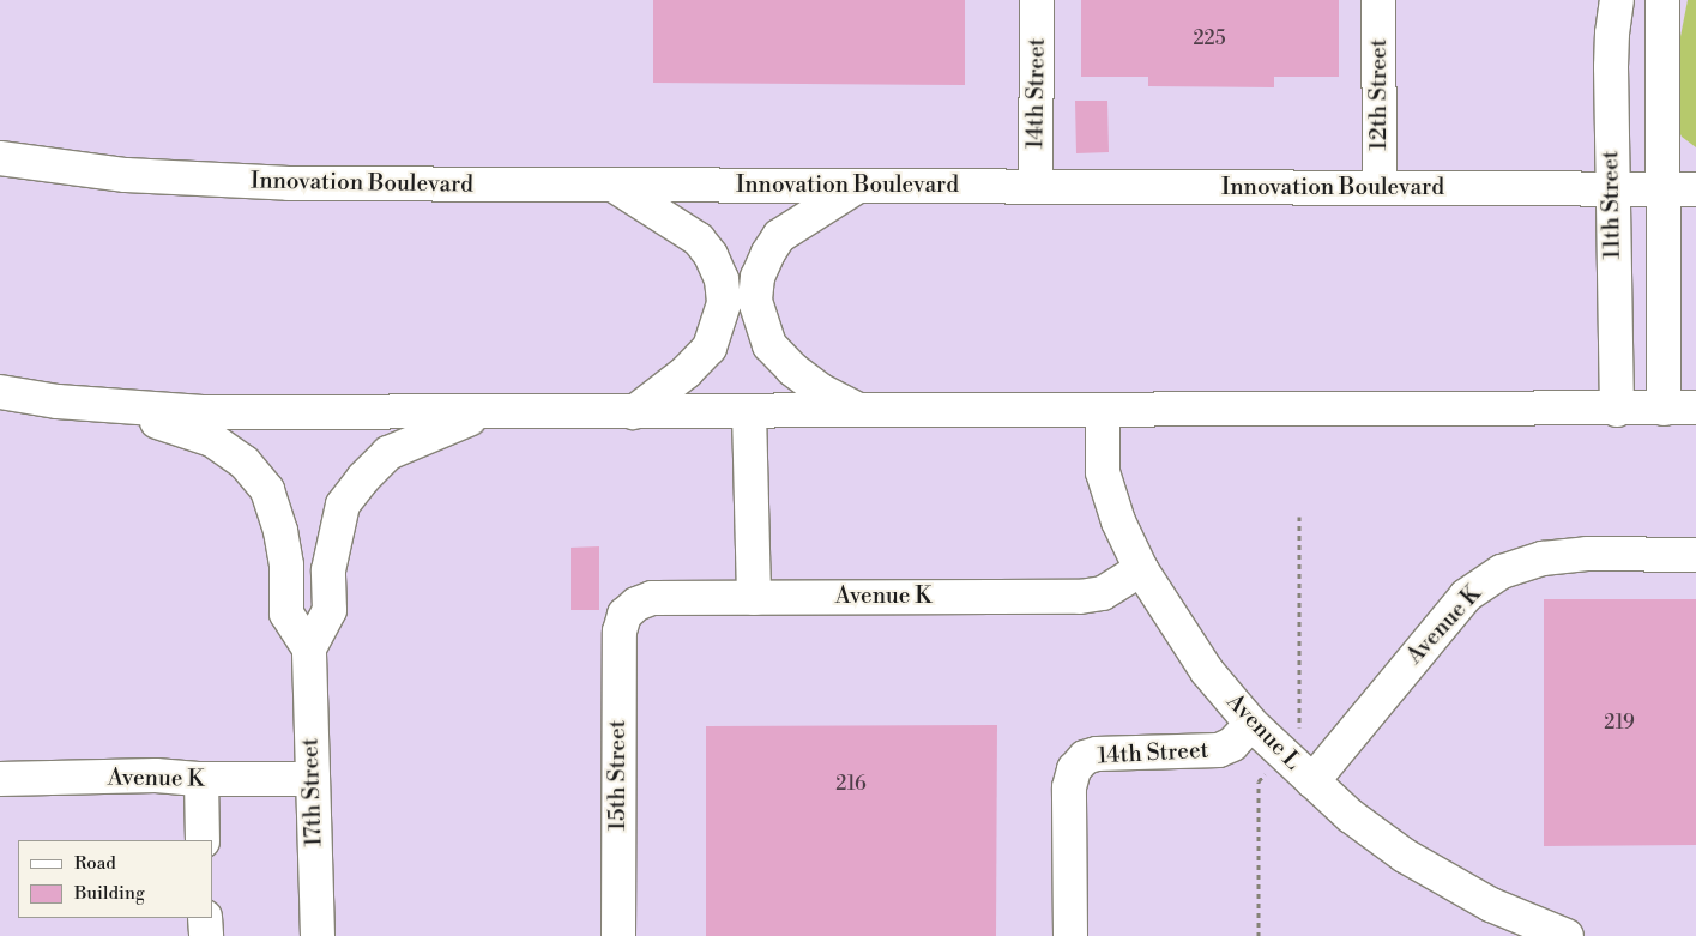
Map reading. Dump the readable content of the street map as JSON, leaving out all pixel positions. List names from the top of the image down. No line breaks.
{"streets":{"street":["14th Street","12th Street","Innovation Boulevard","11th Street","Avenue K","Avenue L","15th Street","17th Street"]},"crossings":[["14th Street","Innovation Boulevard"],["14th Street","Avenue L"],["12th Street","Innovation Boulevard"],["Innovation Boulevard","11th Street"],["Avenue K","Avenue L"],["Avenue K","15th Street"],["Avenue K","17th Street"]],"house_numbers":["225","219","216"],"legend":["Road","Building"]}
